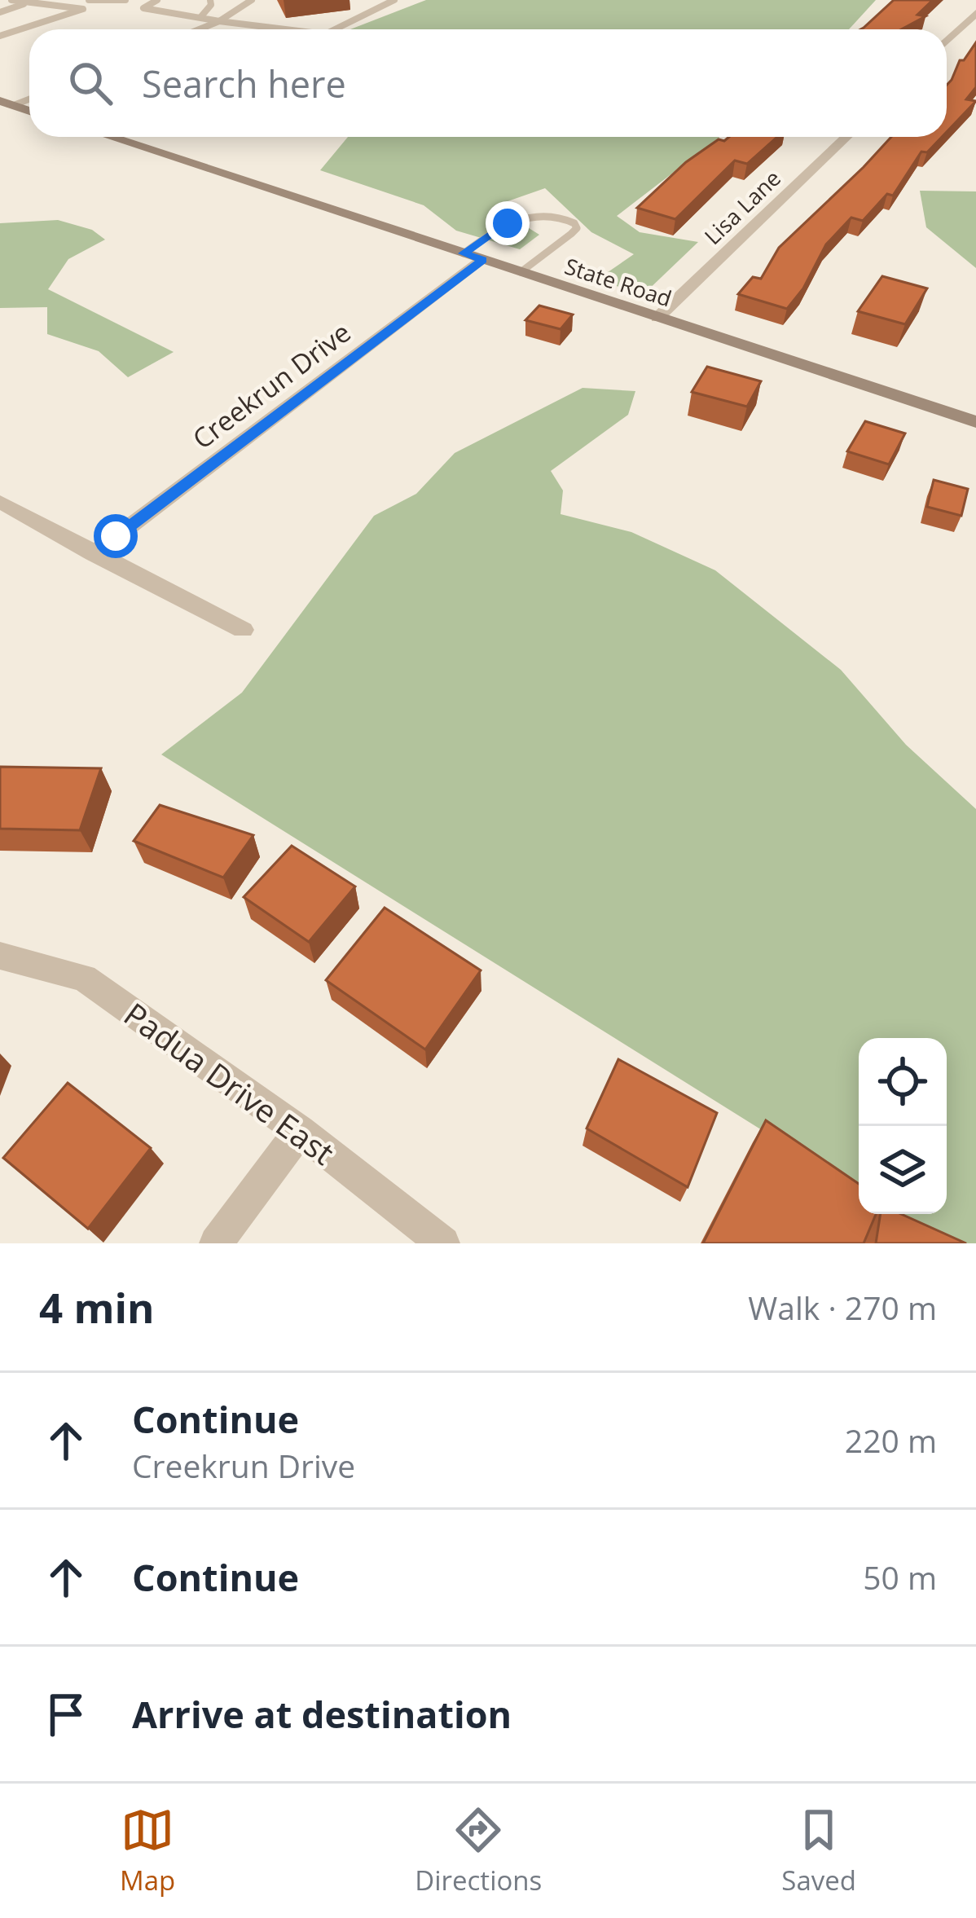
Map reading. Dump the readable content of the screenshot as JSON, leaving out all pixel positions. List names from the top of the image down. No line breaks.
{"streets":{"main road":["State Road"],"street":["Lisa Lane","Creekrun Drive","Padua Drive East"]},"crossings":[["Lisa Lane","State Road"],["State Road","Creekrun Drive"]],"page":{"search":"Search here","heading":["4 min","Walk · 270 m"],"list":[["Continue","Creekrun Drive","220 m"],["Continue","50 m"],"Arrive at destination"],"nav":["Map","Directions","Saved"]}}
